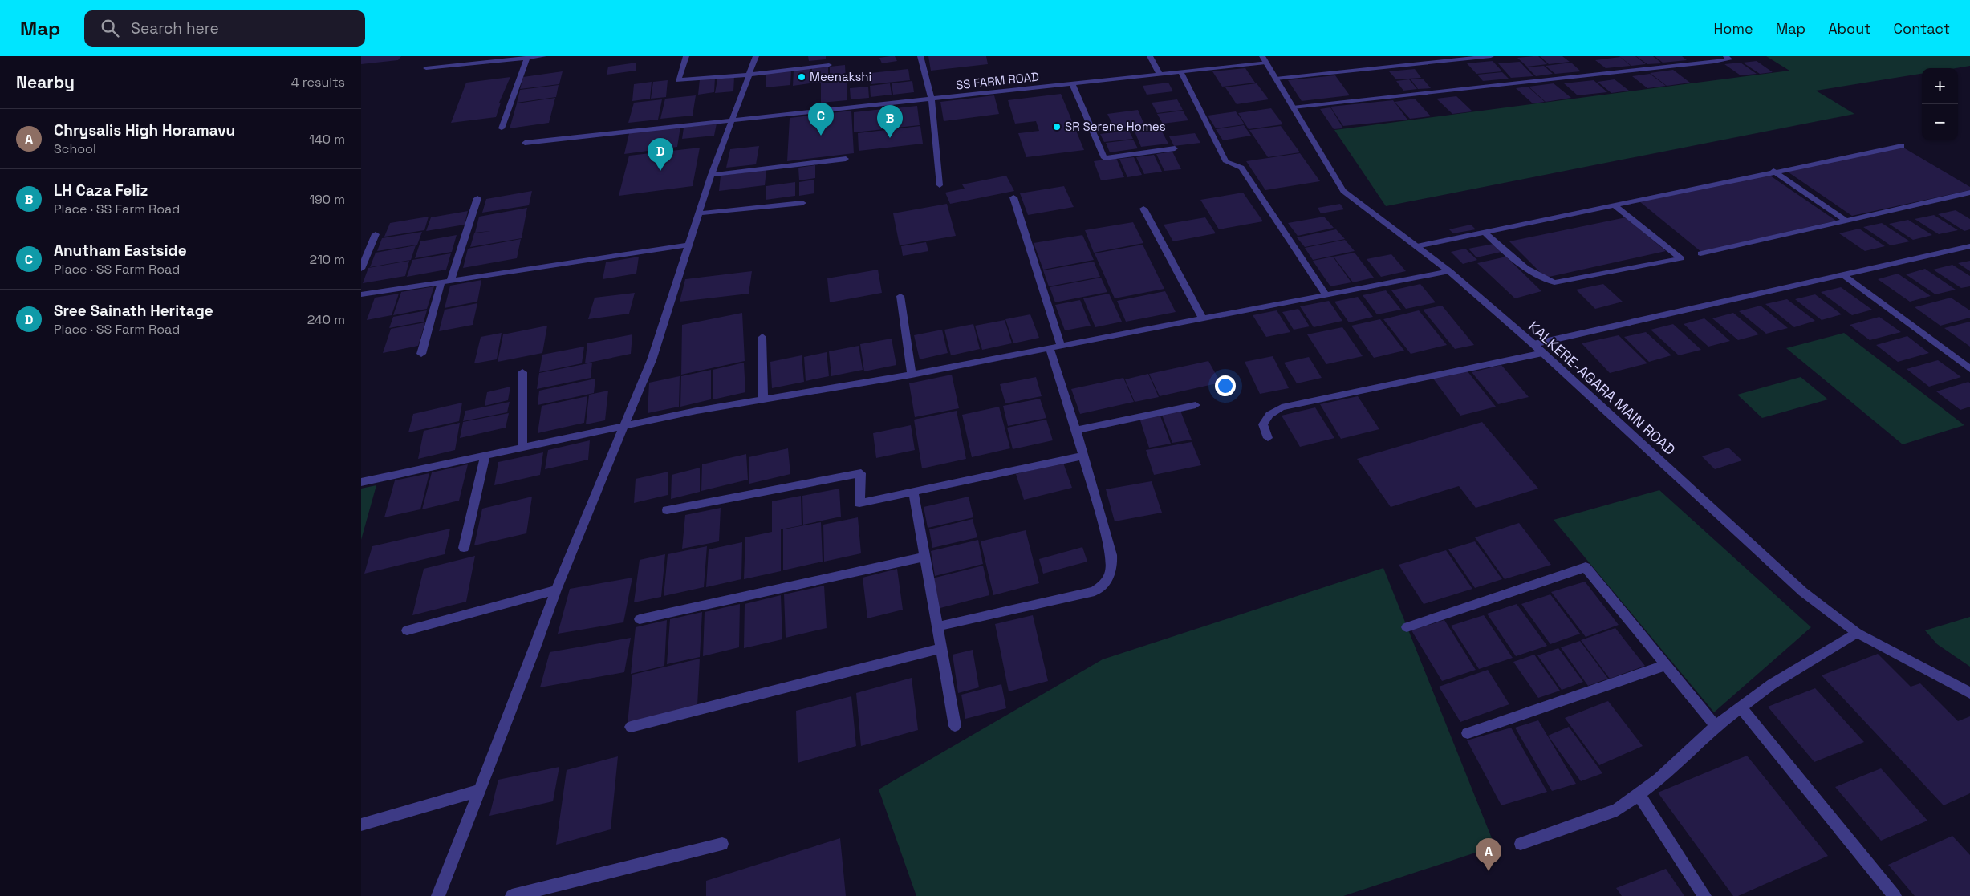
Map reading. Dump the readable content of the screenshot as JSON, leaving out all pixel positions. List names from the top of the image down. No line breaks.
{"streets":{"street":["SS FARM ROAD","KALKERE-AGARA MAIN ROAD"]},"crossings":[["SS FARM ROAD","KALKERE-AGARA MAIN ROAD"]],"places":["Meenakshi","SR Serene Homes"],"page":{"header":"Map","search":"Search here","nav":["Home","Map","About","Contact"],"heading":["Nearby","4 results"],"map_buttons":["+","−"],"pins":["C","B","D","A"],"list":[{"mark":"A","name":"Chrysalis High Horamavu","note":"School","value":"140 m"},{"mark":"B","name":"LH Caza Feliz","note":"Place · SS Farm Road","value":"190 m"},{"mark":"C","name":"Anutham Eastside","note":"Place · SS Farm Road","value":"210 m"},{"mark":"D","name":"Sree Sainath Heritage","note":"Place · SS Farm Road","value":"240 m"}]}}
